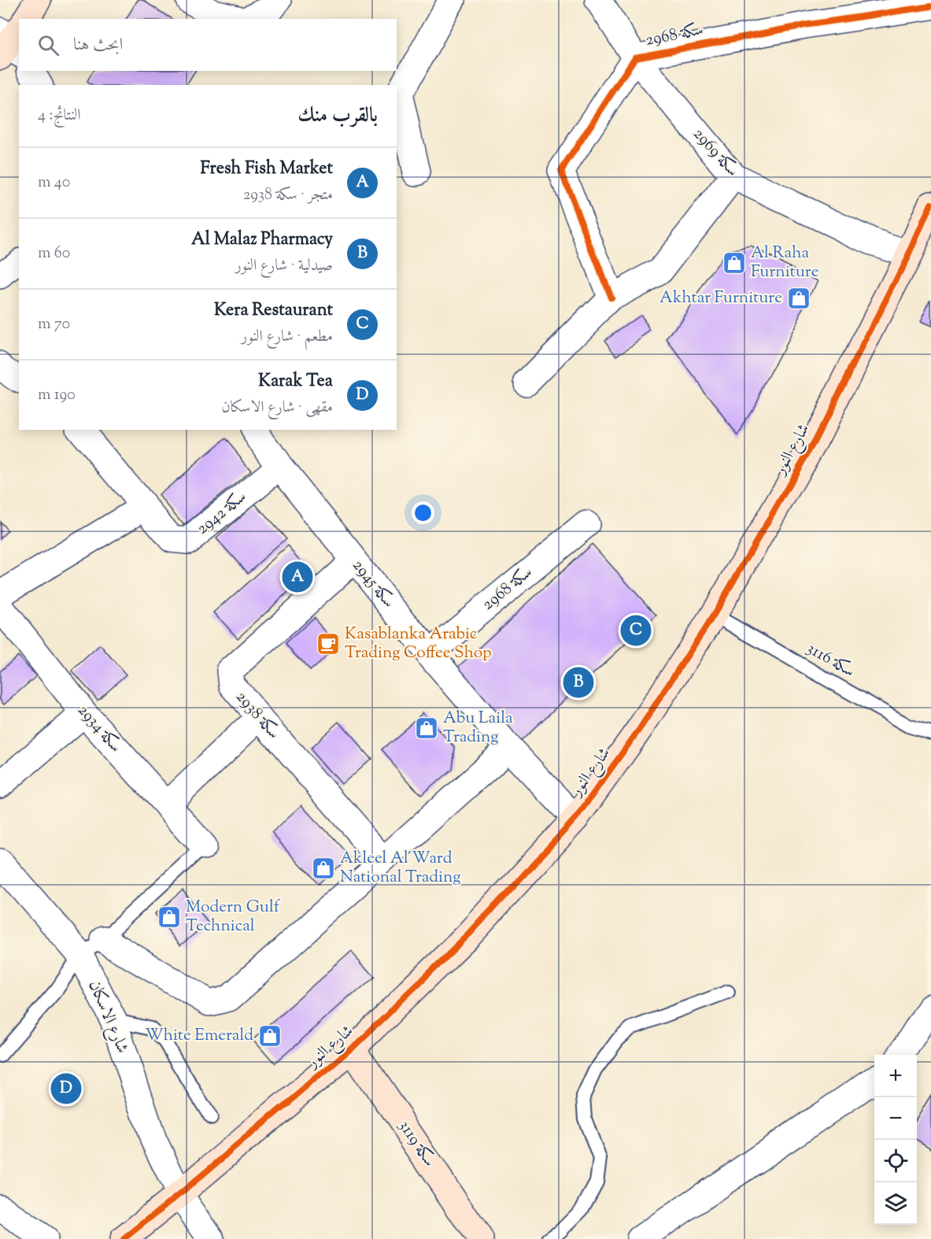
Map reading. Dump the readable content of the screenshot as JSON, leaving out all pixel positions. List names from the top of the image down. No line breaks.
{"streets":{"street":["سكة 2968","سكة 2969","شارع النور","سكة 2942","سكة 2945","سكة 2938","سكة 2934","شارع الاسكان","سكة 3119"],"lane":["سكة 3116"]},"crossings":[["سكة 2968","سكة 2969"],["سكة 2968","سكة 2945"],["سكة 2969","شارع النور"],["شارع النور","سكة 2945"],["شارع النور","سكة 3116"],["شارع النور","شارع الاسكان"],["شارع النور","سكة 3119"],["سكة 2942","سكة 2945"],["سكة 2945","سكة 2938"]],"places":{"shop":["Al Raha Furniture","Akhtar Furniture","Abu Laila Trading","Akleel Al Ward National Trading","Modern Gulf Technical","White Emerald"],"cafe":["Kasablanka Arabic Trading Coffee Shop"]},"page":{"search":"ابحث هنا","heading":["بالقرب منك","النتائج: 4"],"list":[{"mark":"A","name":"Fresh Fish Market","note":"متجر · سكة 2938","value":"40 m"},{"mark":"B","name":"Al Malaz Pharmacy","note":"صيدلية · شارع النور","value":"60 m"},{"mark":"C","name":"Kera Restaurant","note":"مطعم · شارع النور","value":"70 m"},{"mark":"D","name":"Karak Tea","note":"مقهى · شارع الاسكان","value":"190 m"}],"pins":["A","C","B","D"],"map_buttons":["+","−"]}}
